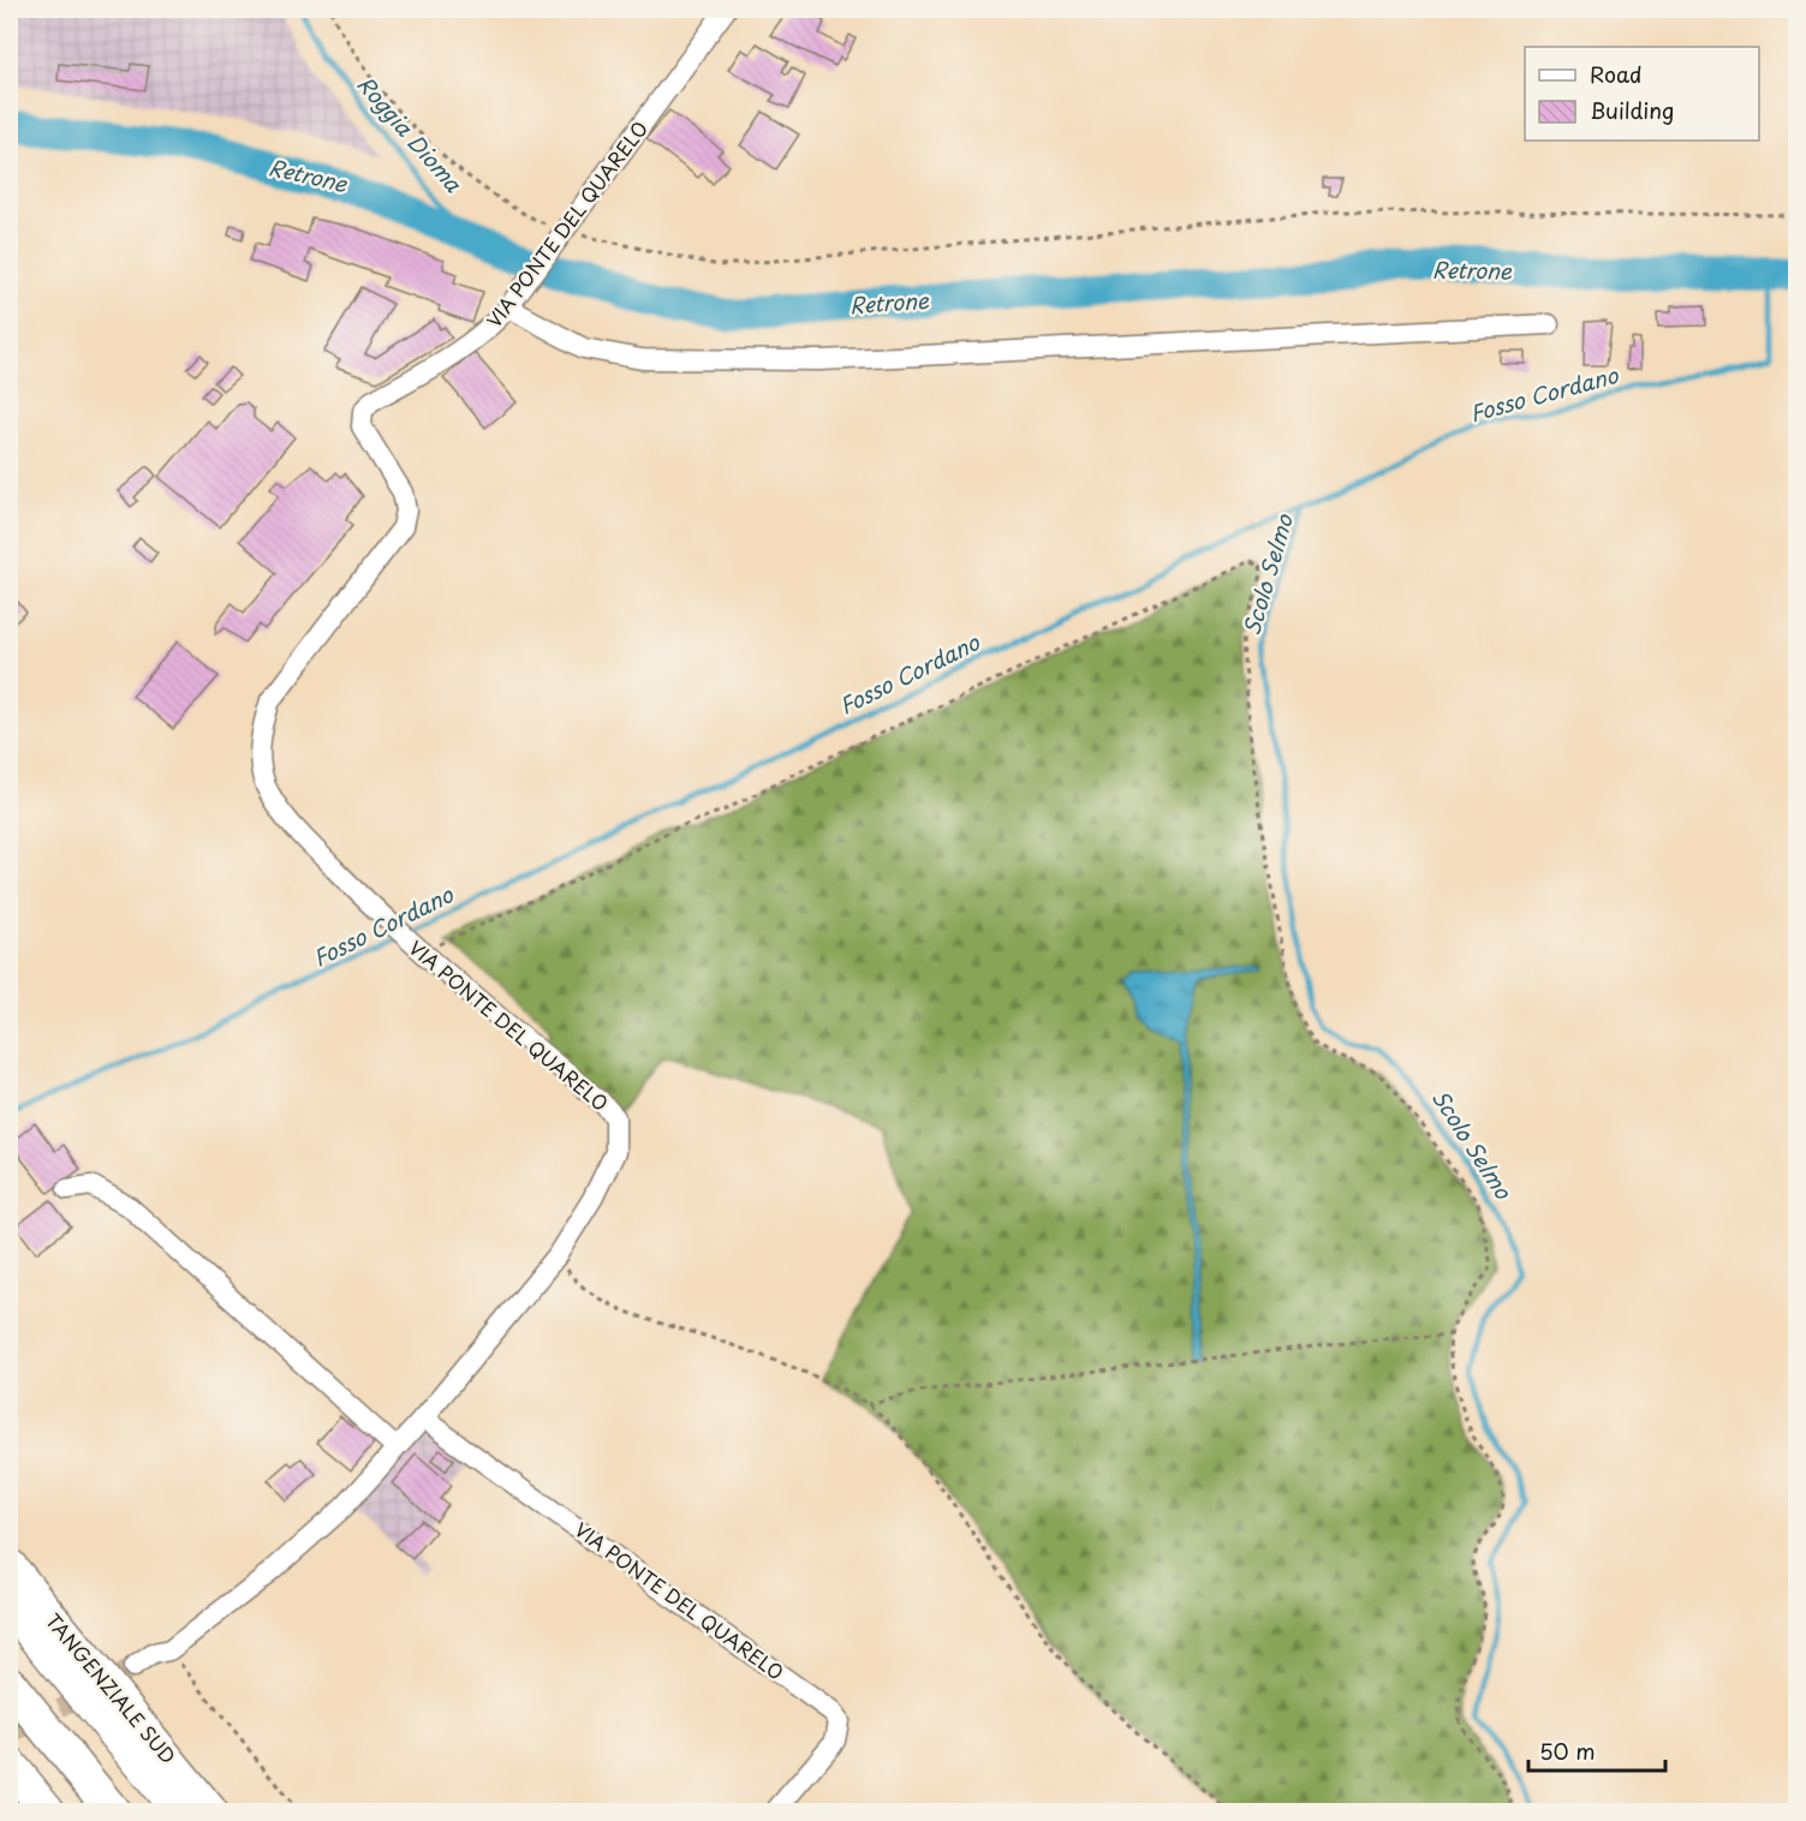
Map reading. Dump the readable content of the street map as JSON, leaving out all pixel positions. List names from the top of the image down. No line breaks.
{"streets":{"highway":["TANGENZIALE SUD"],"street":["VIA PONTE DEL QUARELO"]},"water":["Roggia Dioma","Retrone","Fosso Cordano","Scolo Selmo"],"legend":["Road","Building"],"scale_bar":"50 m"}
